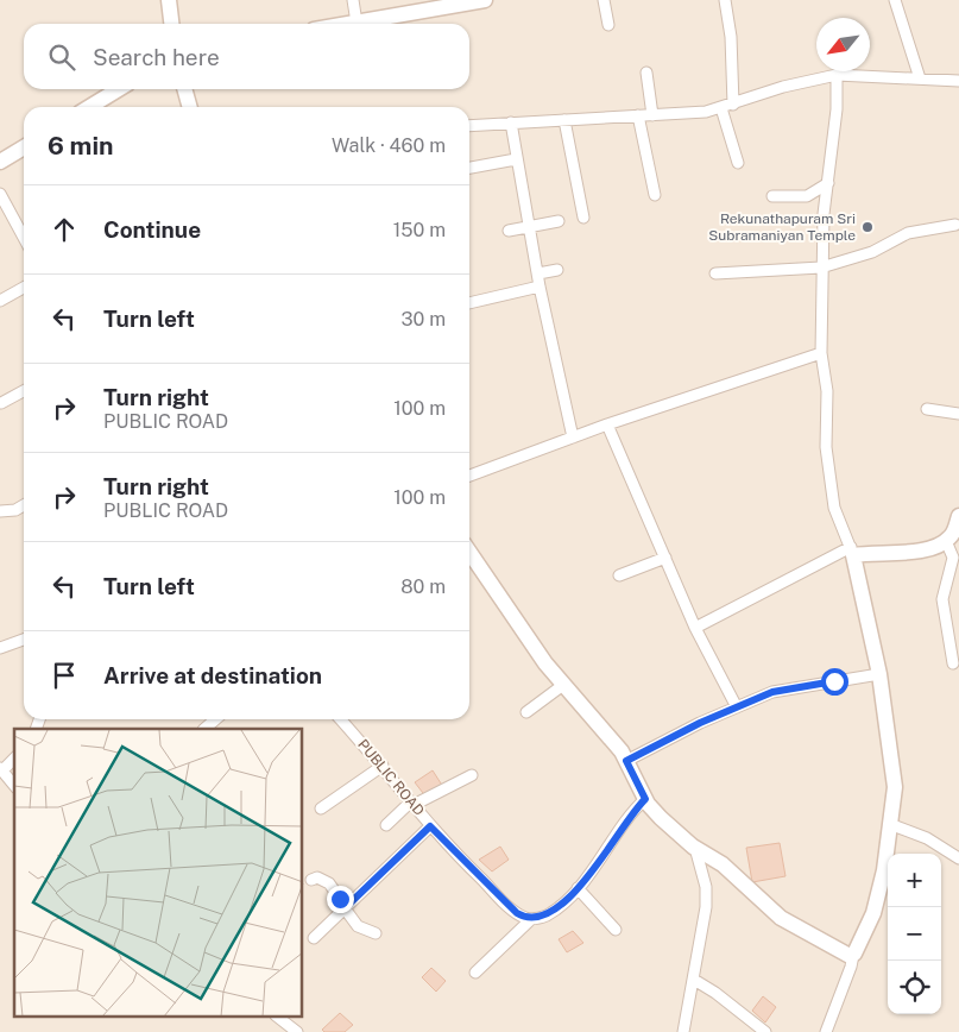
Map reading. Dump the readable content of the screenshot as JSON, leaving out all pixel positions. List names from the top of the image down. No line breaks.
{"streets":{"street":["PUBLIC ROAD"]},"places":["Rekunathapuram Sri Subramaniyan Temple"],"north":"bottom left","page":{"search":"Search here","heading":["6 min","Walk · 460 m"],"list":[["Continue","150 m"],["Turn left","30 m"],["Turn right","PUBLIC ROAD","100 m"],["Turn right","PUBLIC ROAD","100 m"],["Turn left","80 m"],"Arrive at destination"],"map_buttons":["+","−"]}}
